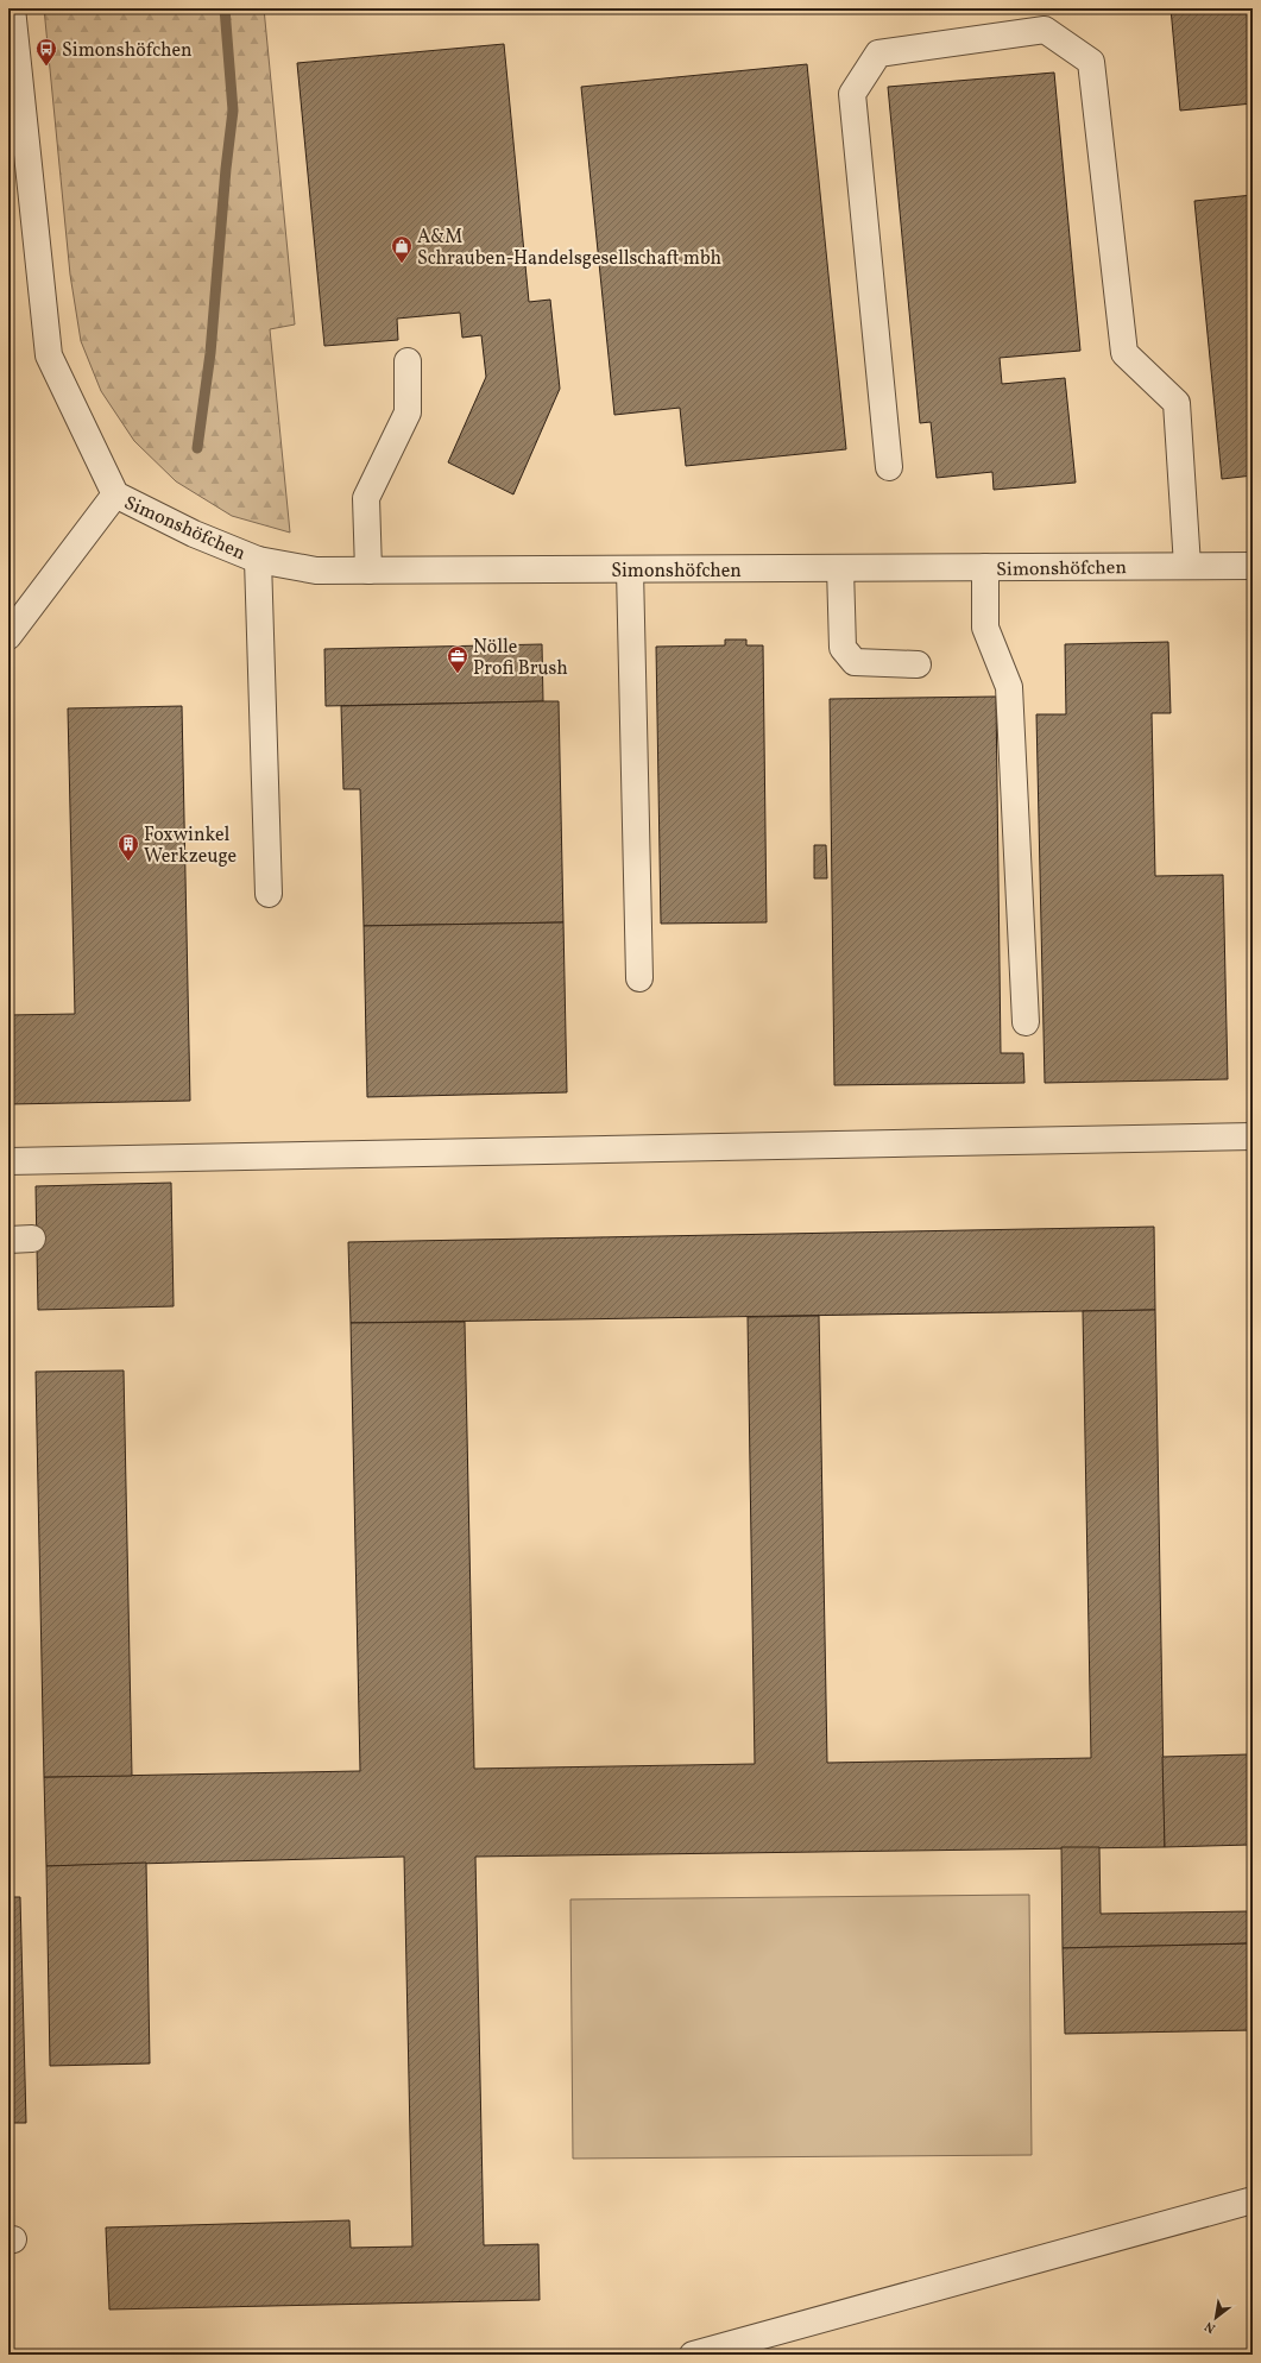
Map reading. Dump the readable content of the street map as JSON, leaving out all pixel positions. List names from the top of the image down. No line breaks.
{"streets":{"street":["Simonshöfchen"]},"places":{"bus stop":["Simonshöfchen"],"shop":["A&M Schrauben-Handelsgesellschaft mbh"],"office":["Nölle Profi Brush"],"building":["Foxwinkel Werkzeuge"]},"north":"bottom left"}
